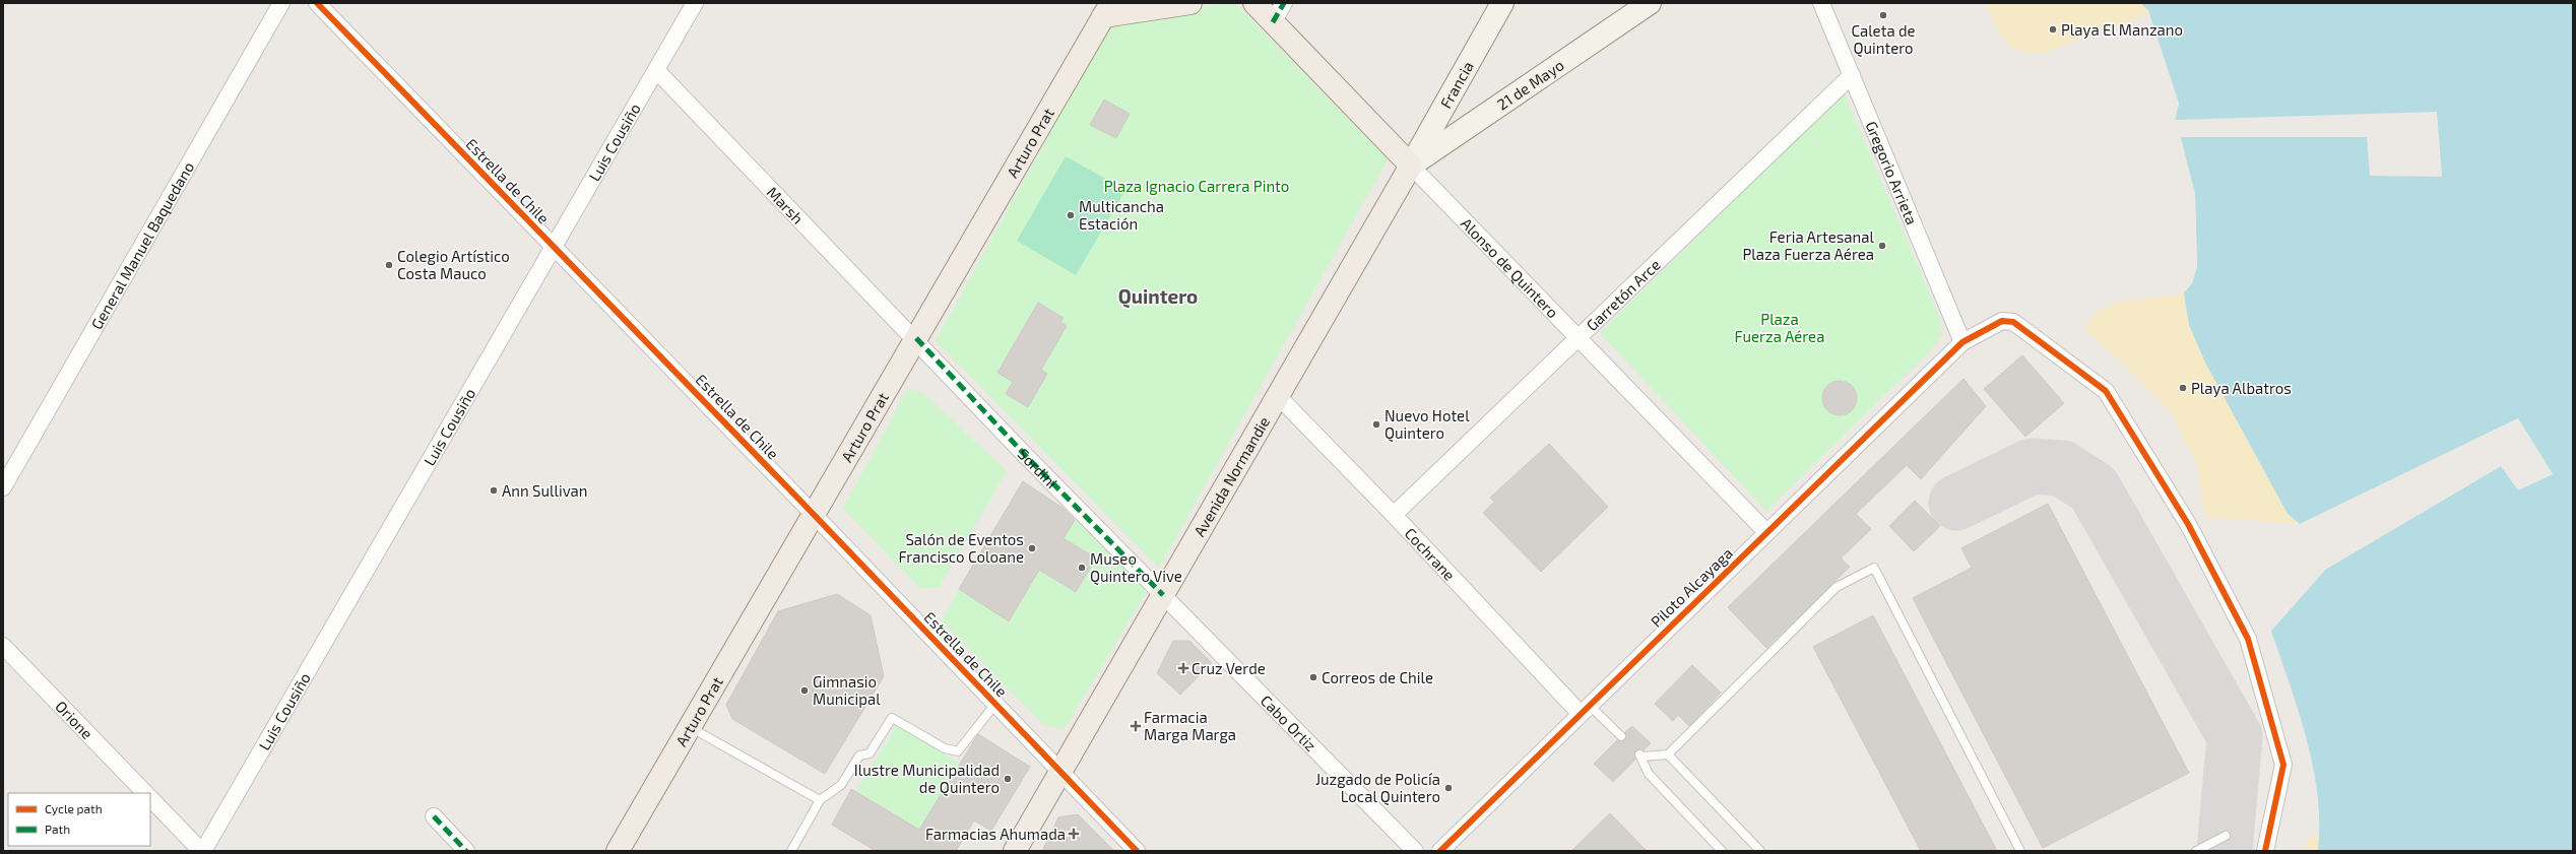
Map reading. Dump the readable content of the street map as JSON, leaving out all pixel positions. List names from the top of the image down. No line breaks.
{"streets":{"main road":["Arturo Prat","Alonso de Quintero","Avenida Normandie"],"street":["Francia","21 de Mayo","Luis Cousiño","Gregorio Arrieta","Estrella de Chile","Marsh","General Manuel Baquedano","Garretón Arce","Sordini","Cochrane","Piloto Alcayaga","Orione","Cabo Ortiz"]},"crossings":[["Francia","21 de Mayo"],["Francia","Alonso de Quintero"],["Francia","Avenida Normandie"],["21 de Mayo","Alonso de Quintero"],["21 de Mayo","Avenida Normandie"],["Luis Cousiño","Estrella de Chile"],["Luis Cousiño","Marsh"],["Arturo Prat","Estrella de Chile"],["Arturo Prat","Marsh"],["Arturo Prat","Sordini"],["Gregorio Arrieta","Garretón Arce"],["Gregorio Arrieta","Piloto Alcayaga"],["Estrella de Chile","Avenida Normandie"],["Marsh","Sordini"],["Alonso de Quintero","Garretón Arce"],["Alonso de Quintero","Avenida Normandie"],["Alonso de Quintero","Piloto Alcayaga"],["Garretón Arce","Cochrane"],["Sordini","Avenida Normandie"],["Sordini","Cabo Ortiz"],["Avenida Normandie","Cochrane"],["Avenida Normandie","Cabo Ortiz"],["Cochrane","Piloto Alcayaga"]],"districts":["Quintero"],"parks":["Plaza Ignacio Carrera Pinto","Plaza Fuerza Aérea"],"places":{"other":["Caleta de Quintero","Playa El Manzano","Multicancha Estación","Feria Artesanal Plaza Fuerza Aérea","Colegio Artístico Costa Mauco","Playa Albatros","Nuevo Hotel Quintero","Ann Sullivan","Salón de Eventos Francisco Coloane","Museo Quintero Vive","Correos de Chile","Gimnasio Municipal","Ilustre Municipalidad de Quintero","Juzgado de Policía Local Quintero"],"health":["Cruz Verde","Farmacia Marga Marga","Farmacias Ahumada"]},"legend":["Cycle path","Path"]}
